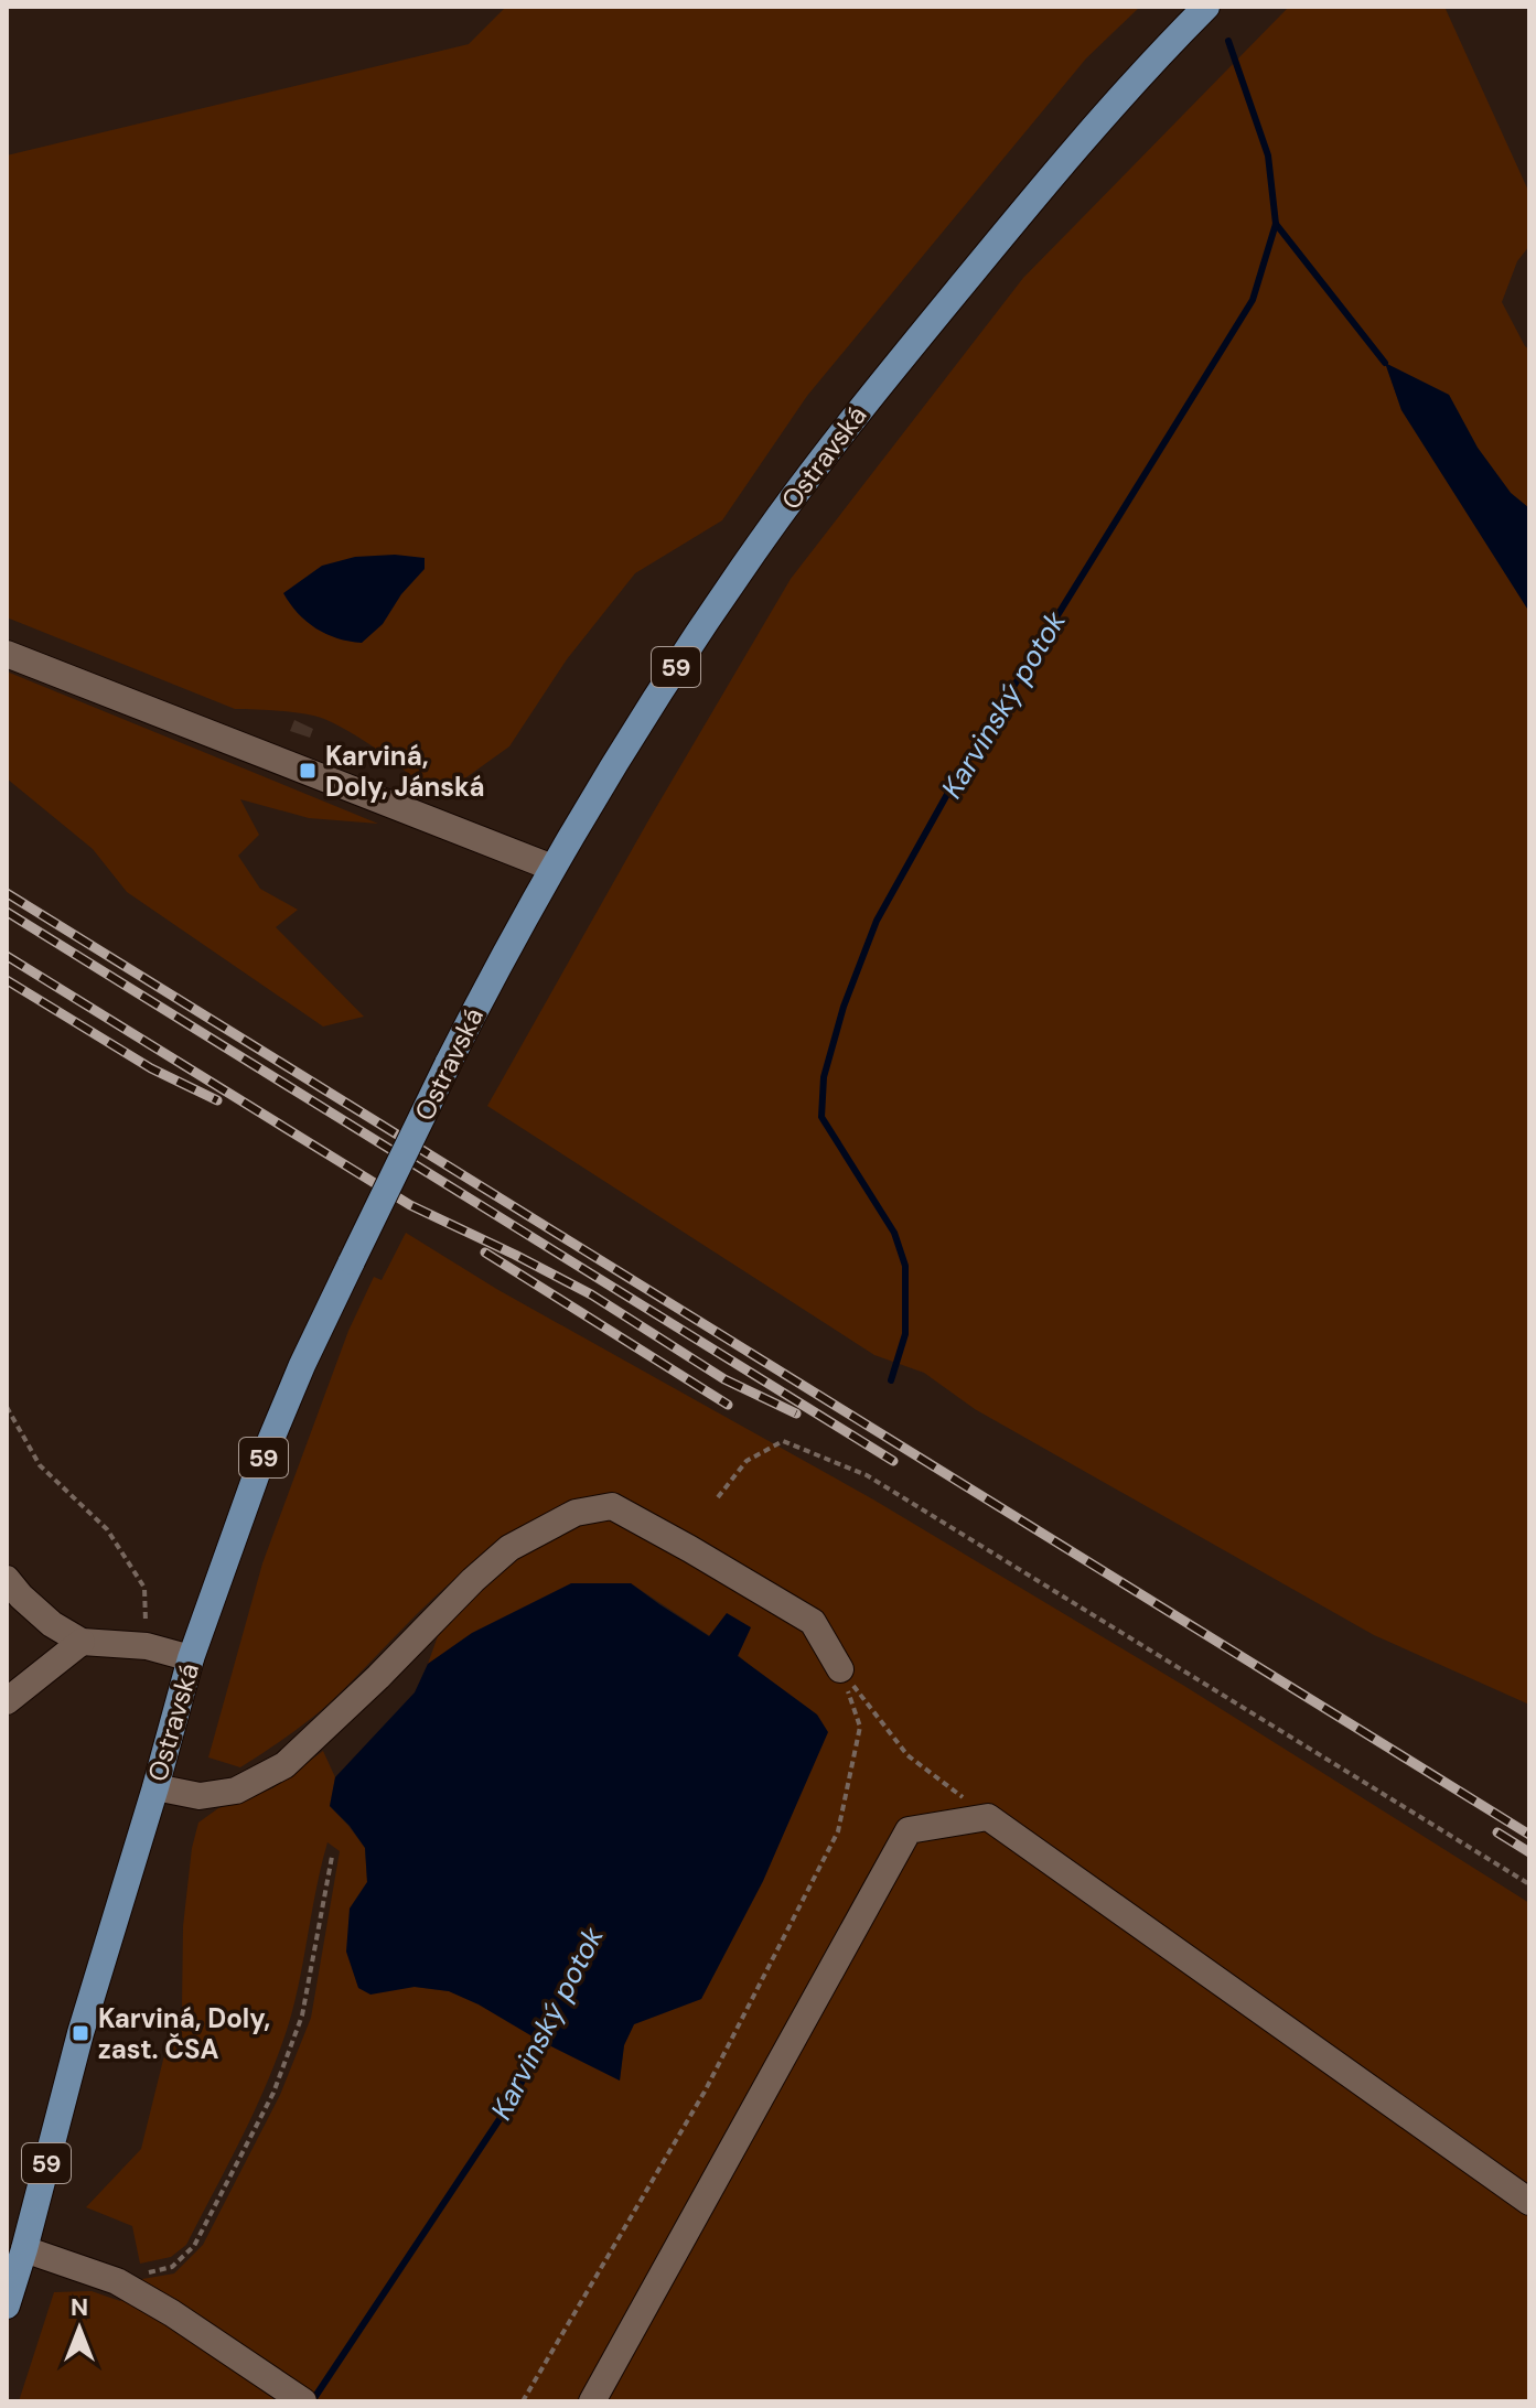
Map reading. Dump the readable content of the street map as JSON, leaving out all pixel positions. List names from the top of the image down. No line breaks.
{"streets":{"main road":["Ostravská","59"]},"water":["Karvinský potok"],"places":{"transit":["Karviná, Doly, Jánská","Karviná, Doly, zast. ČSA"]},"north":"top"}
